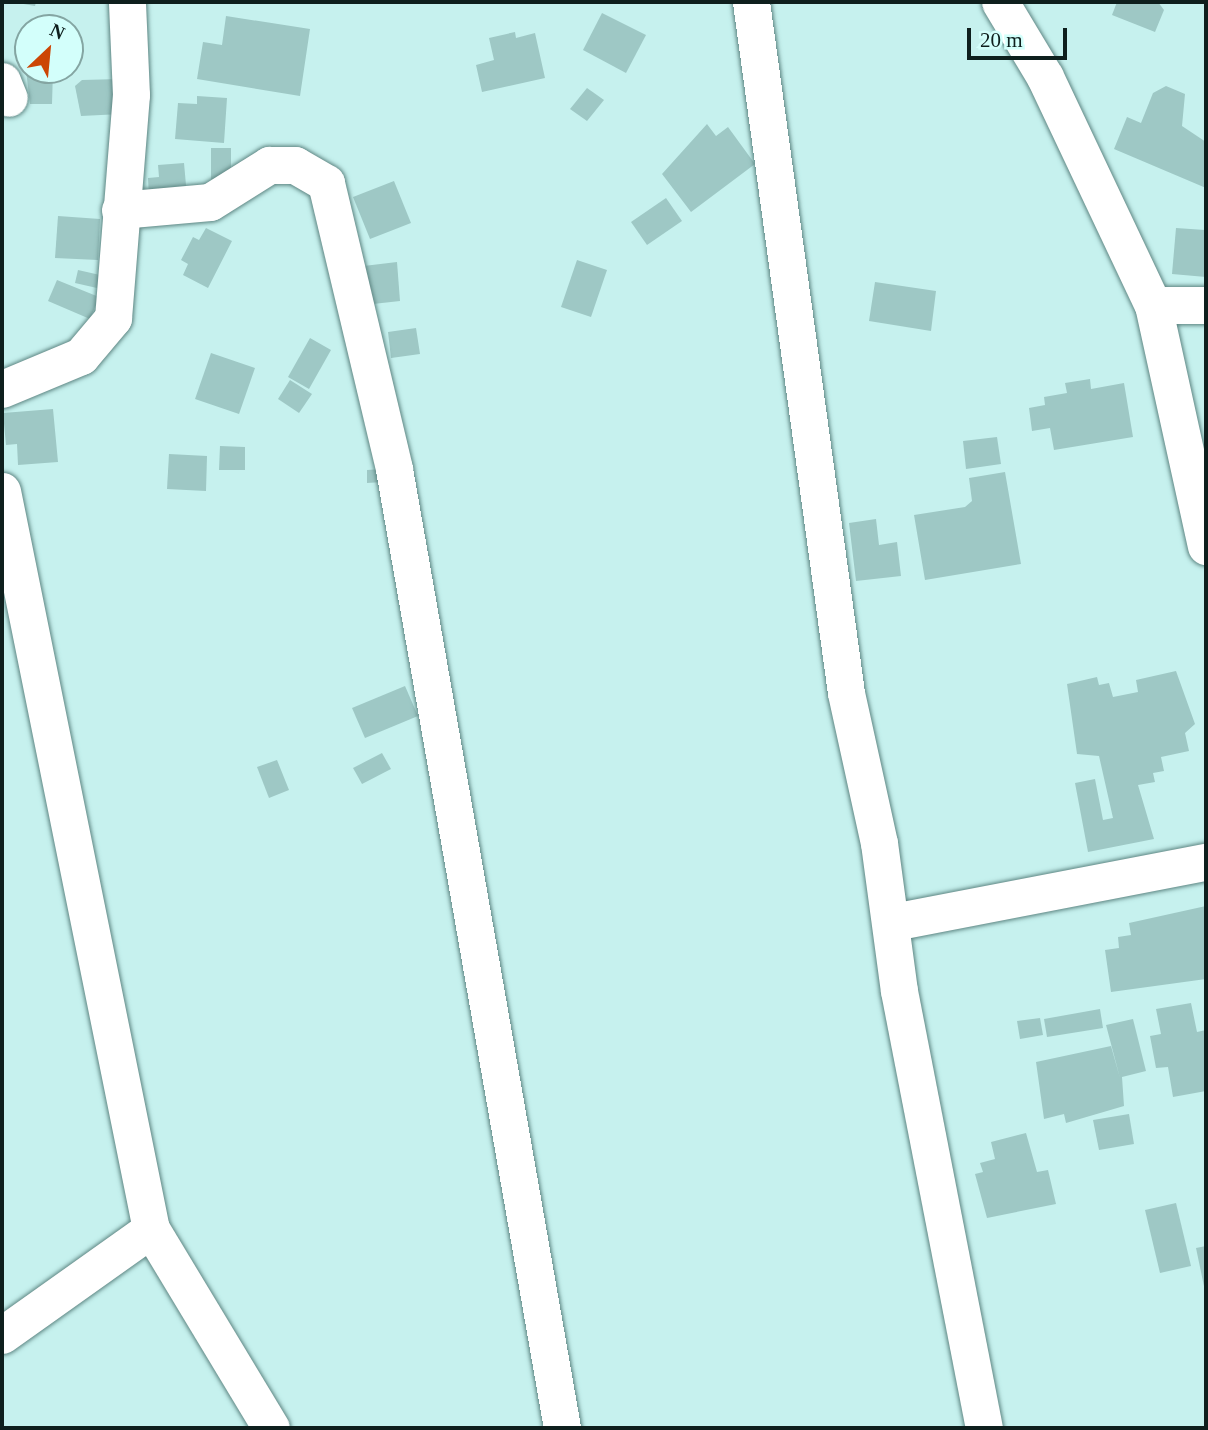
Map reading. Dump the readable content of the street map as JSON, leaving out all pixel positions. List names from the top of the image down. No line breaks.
{"scale_bar":"20 m","north":"top right"}
